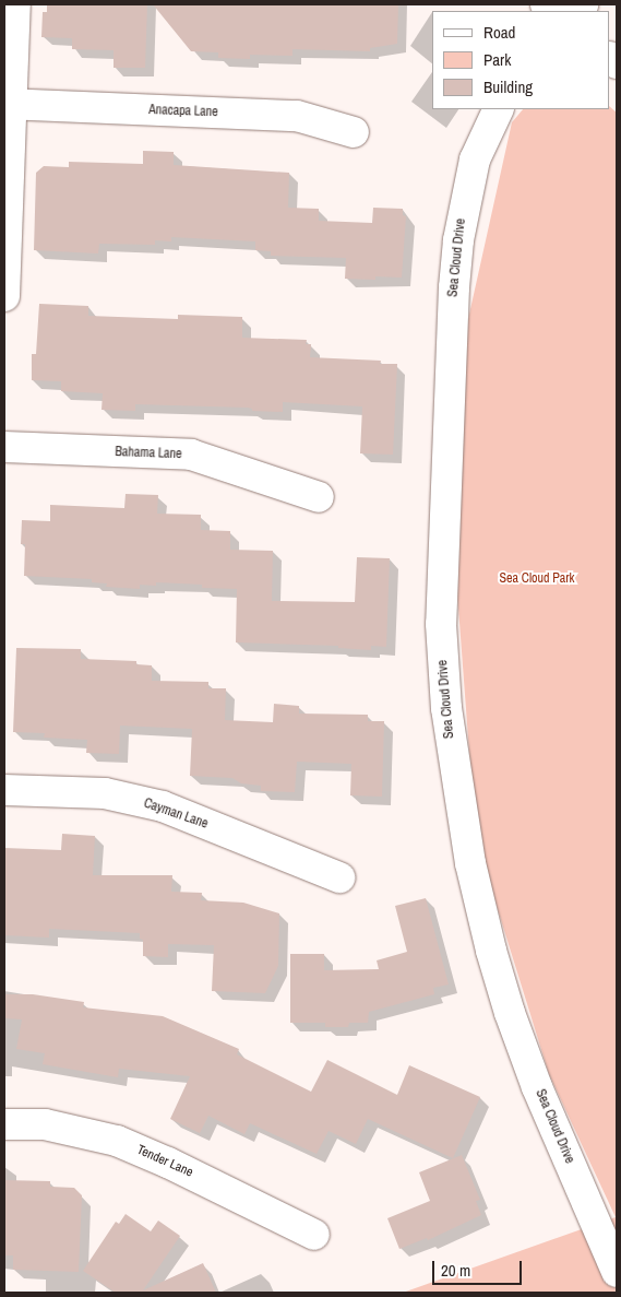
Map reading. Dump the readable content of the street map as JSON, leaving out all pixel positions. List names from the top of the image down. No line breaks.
{"streets":{"street":["Anacapa Lane","Sea Cloud Drive","Bahama Lane","Cayman Lane","Tender Lane"]},"parks":["Sea Cloud Park"],"legend":["Road","Park","Building"],"scale_bar":"20 m"}
